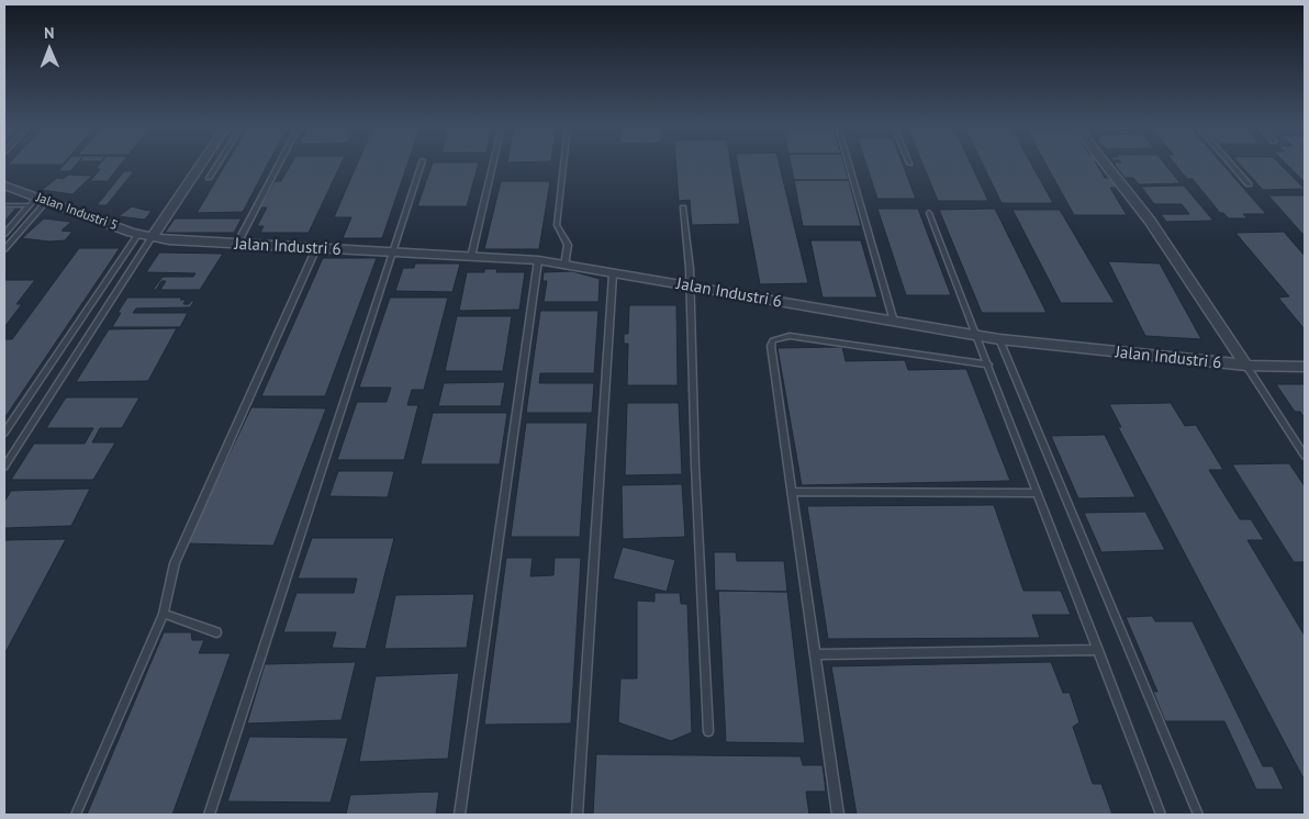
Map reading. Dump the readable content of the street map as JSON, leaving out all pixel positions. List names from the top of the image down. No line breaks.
{"streets":{"street":["Jalan Industri 5","Jalan Industri 6"]},"crossings":[["Jalan Industri 5","Jalan Industri 6"]],"north":"top"}
